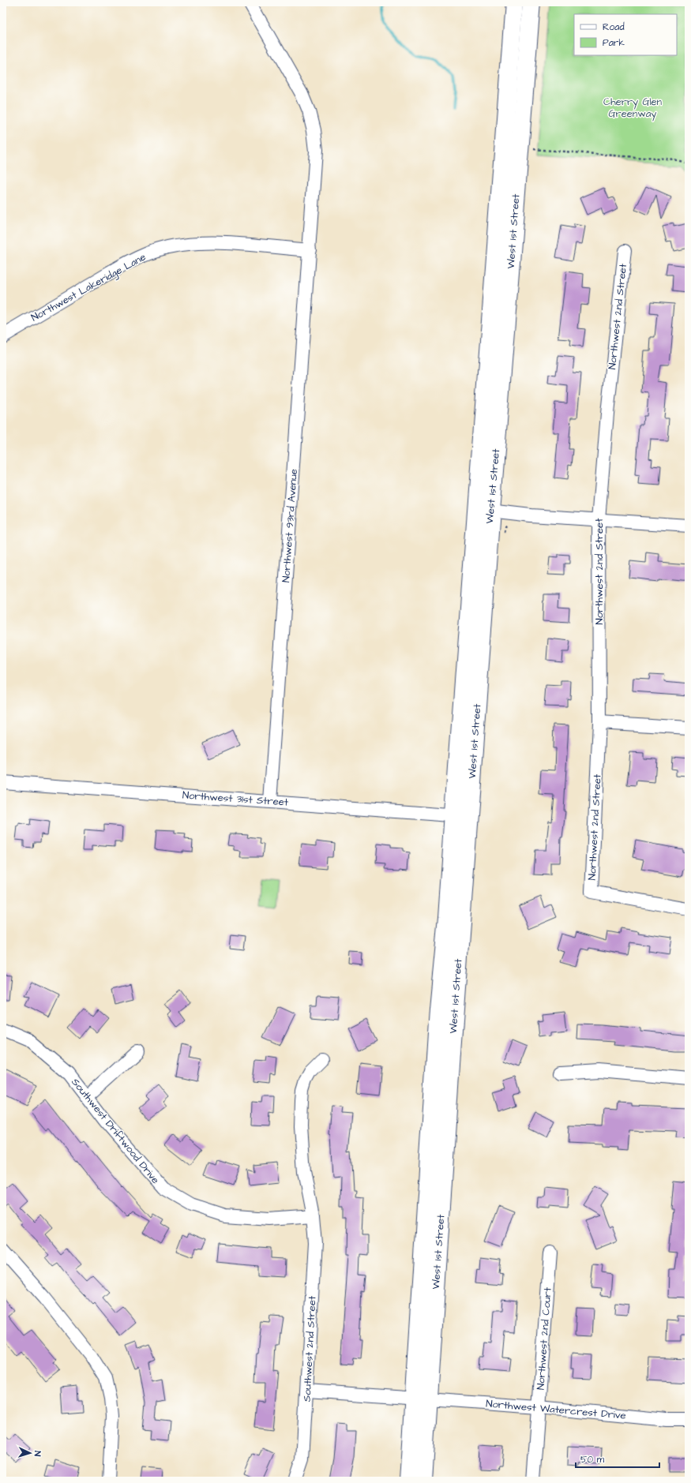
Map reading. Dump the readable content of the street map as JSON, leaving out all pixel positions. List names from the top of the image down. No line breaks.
{"streets":{"main road":["West 1st Street"],"street":["Northwest Lakeridge Lane","Northwest 2nd Street","Northwest 93rd Avenue","Northwest 31st Street","Southwest Driftwood Drive","Northwest 2nd Court","Southwest 2nd Street","Northwest Watercrest Drive"]},"crossings":[["West 1st Street","Northwest 31st Street"],["West 1st Street","Northwest Watercrest Drive"],["Northwest Lakeridge Lane","Northwest 93rd Avenue"],["Northwest 93rd Avenue","Northwest 31st Street"],["Southwest Driftwood Drive","Southwest 2nd Street"],["Northwest 2nd Court","Northwest Watercrest Drive"],["Southwest 2nd Street","Northwest Watercrest Drive"]],"parks":["Cherry Glen Greenway"],"legend":["Road","Park"],"scale_bar":"50 m","north":"right"}
